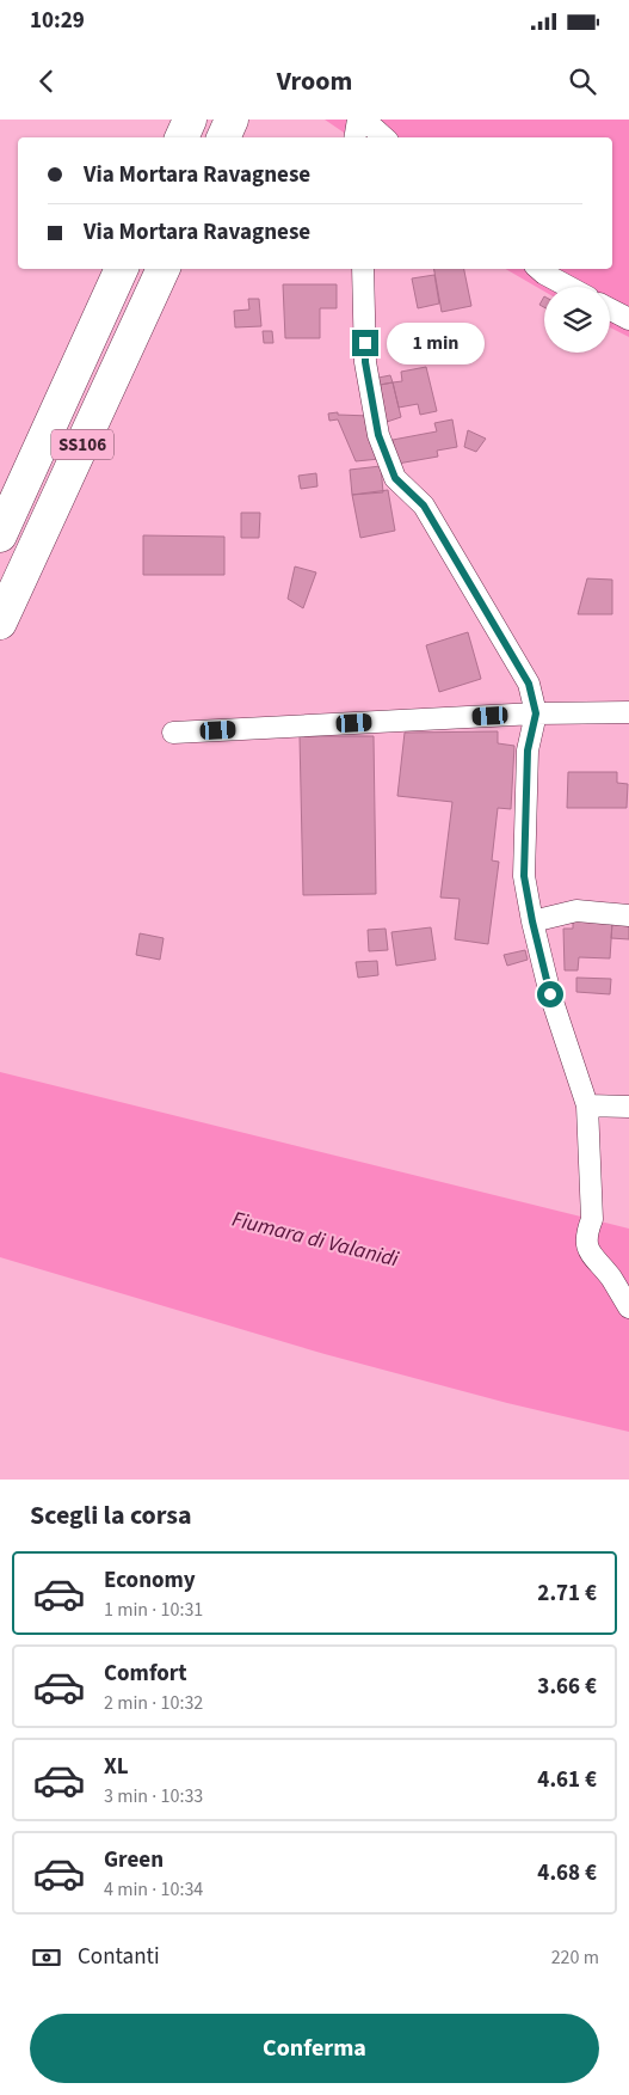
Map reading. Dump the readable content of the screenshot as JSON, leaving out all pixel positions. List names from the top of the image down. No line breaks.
{"streets":{"highway":["SS106"]},"water":["Fiumara di Valanidi"],"page":{"status":"10:29","header":"Vroom","banner":["Via Mortara Ravagnese","Via Mortara Ravagnese"],"bubble":"1 min","heading":"Scegli la corsa","list":[{"name":"Economy","note":"1 min · 10:31","value":"2.71 €"},{"name":"Comfort","note":"2 min · 10:32","value":"3.66 €"},{"name":"XL","note":"3 min · 10:33","value":"4.61 €"},{"name":"Green","note":"4 min · 10:34","value":"4.68 €"}],"pay":["Contanti","220 m"],"buttons":"Conferma"}}
